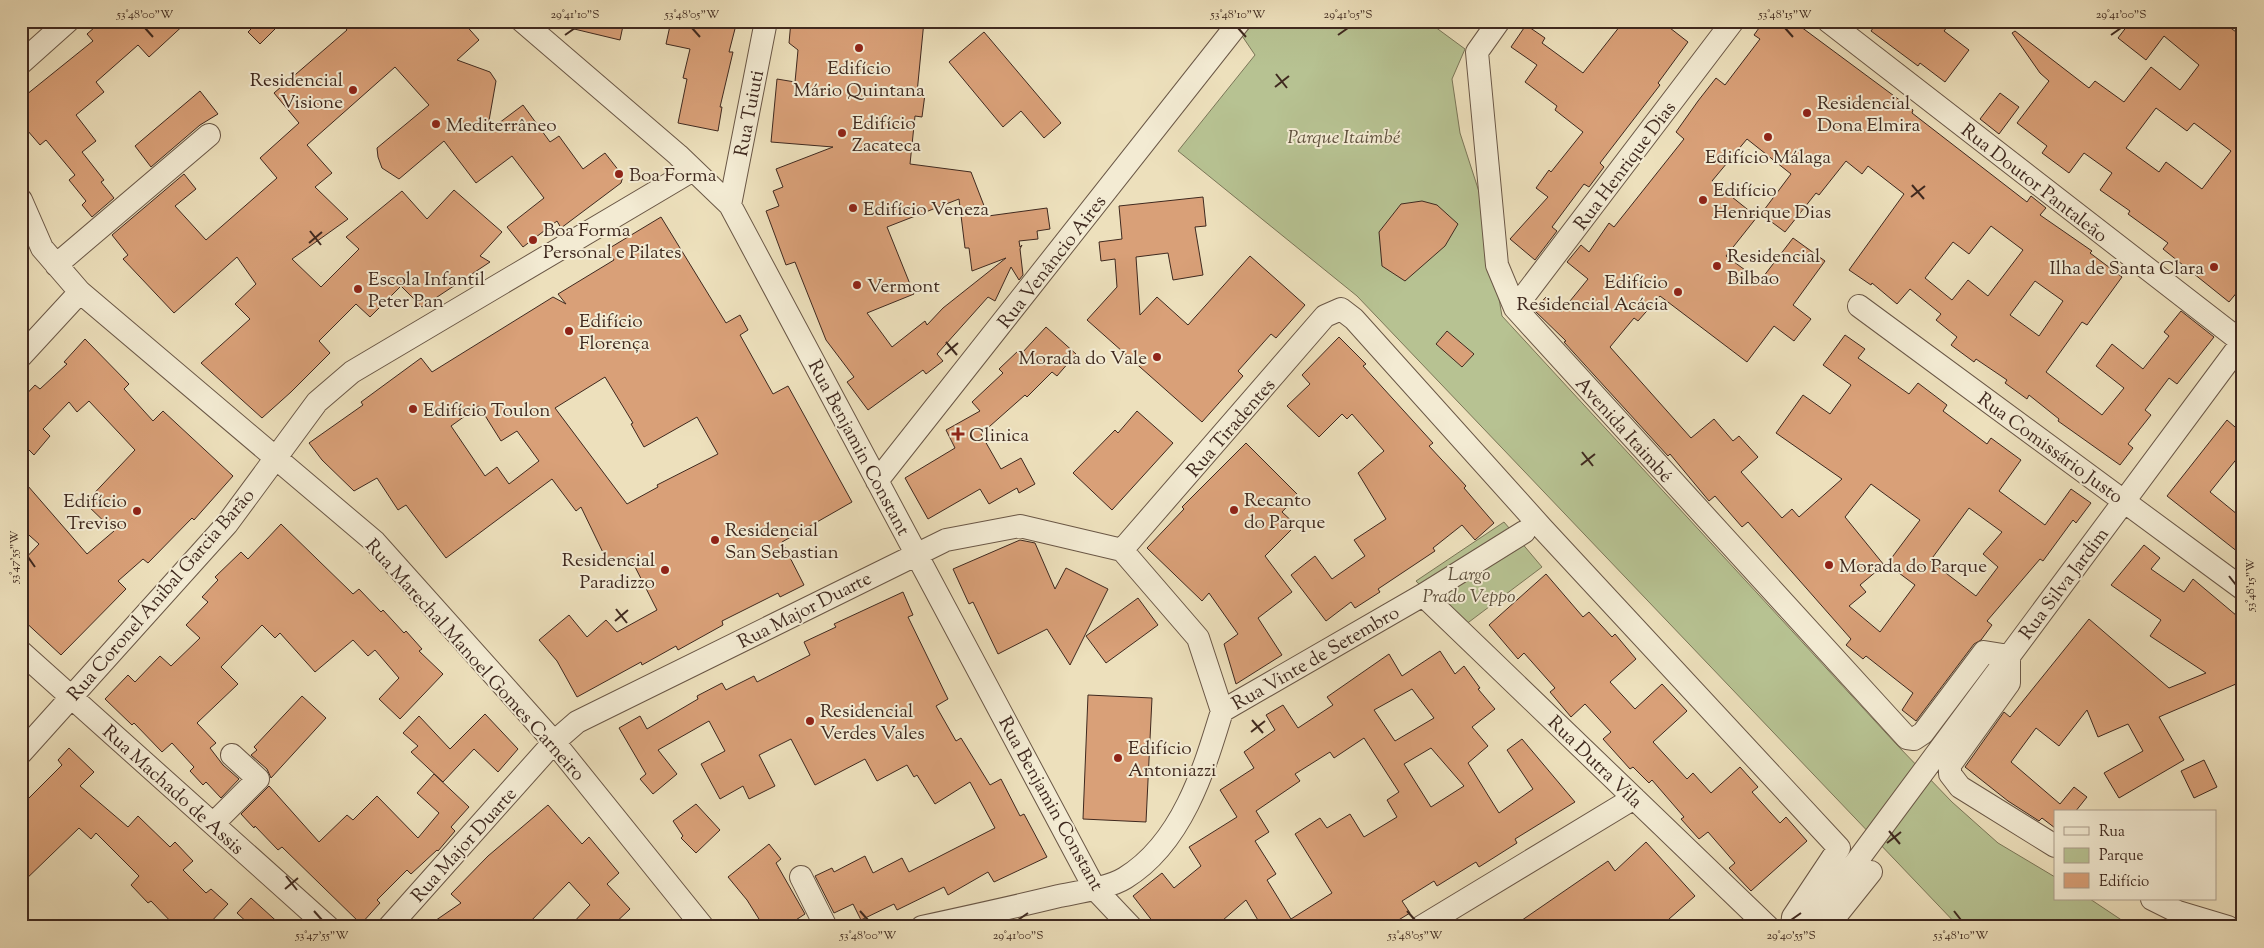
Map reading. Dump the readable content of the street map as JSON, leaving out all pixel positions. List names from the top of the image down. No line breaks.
{"streets":{"street":["Rua Tuiuti","Rua Henrique Dias","Rua Doutor Pantaleão","Rua Venâncio Aires","Rua Tiradentes","Avenida Itaimbé","Rua Benjamin Constant","Rua Comissário Justo","Rua Silva Jardim","Rua Coronel Anibal Garcia Barão","Rua Major Duarte","Rua Vinte de Setembro","Rua Marechal Manoel Gomes Carneiro","Rua Dutra Vila","Rua Machado de Assis"]},"crossings":[["Rua Tuiuti","Rua Benjamin Constant"],["Rua Henrique Dias","Avenida Itaimbé"],["Rua Doutor Pantaleão","Rua Silva Jardim"],["Rua Venâncio Aires","Rua Benjamin Constant"],["Rua Tiradentes","Rua Major Duarte"],["Avenida Itaimbé","Rua Silva Jardim"],["Rua Benjamin Constant","Rua Coronel Anibal Garcia Barão"],["Rua Benjamin Constant","Rua Major Duarte"],["Rua Benjamin Constant","Rua Vinte de Setembro"],["Rua Comissário Justo","Rua Silva Jardim"],["Rua Coronel Anibal Garcia Barão","Rua Marechal Manoel Gomes Carneiro"],["Rua Coronel Anibal Garcia Barão","Rua Machado de Assis"],["Rua Major Duarte","Rua Marechal Manoel Gomes Carneiro"],["Rua Vinte de Setembro","Rua Dutra Vila"]],"parks":["Parque Itaimbé","Largo Prado Veppo"],"places":{"other":["Edifício Mário Quintana","Residencial Visione","Residencial Dona Elmira","Mediterrâneo","Edifício Zacateca","Edifício Málaga","Boa Forma","Edifício Henrique Dias","Edifício Veneza","Boa Forma Personal e Pilates","Residencial Bilbao","Ilha de Santa Clara","Vermont","Escola Infantil Peter Pan","Edifício Residencial Acácia","Edifício Florença","Morada do Vale","Edifício Toulon","Recanto do Parque","Edifício Treviso","Residencial San Sebastian","Morada do Parque","Residencial Paradizzo","Residencial Verdes Vales","Edifício Antoniazzi"],"health":["Clinica"]},"legend":["Rua","Parque","Edifício"],"coordinates":["53°48'00\"W","29°41'10\"S","53°48'05\"W","53°48'10\"W","29°41'05\"S","53°48'15\"W","29°41'00\"S","53°47'55\"W","29°40'55\"S"]}
